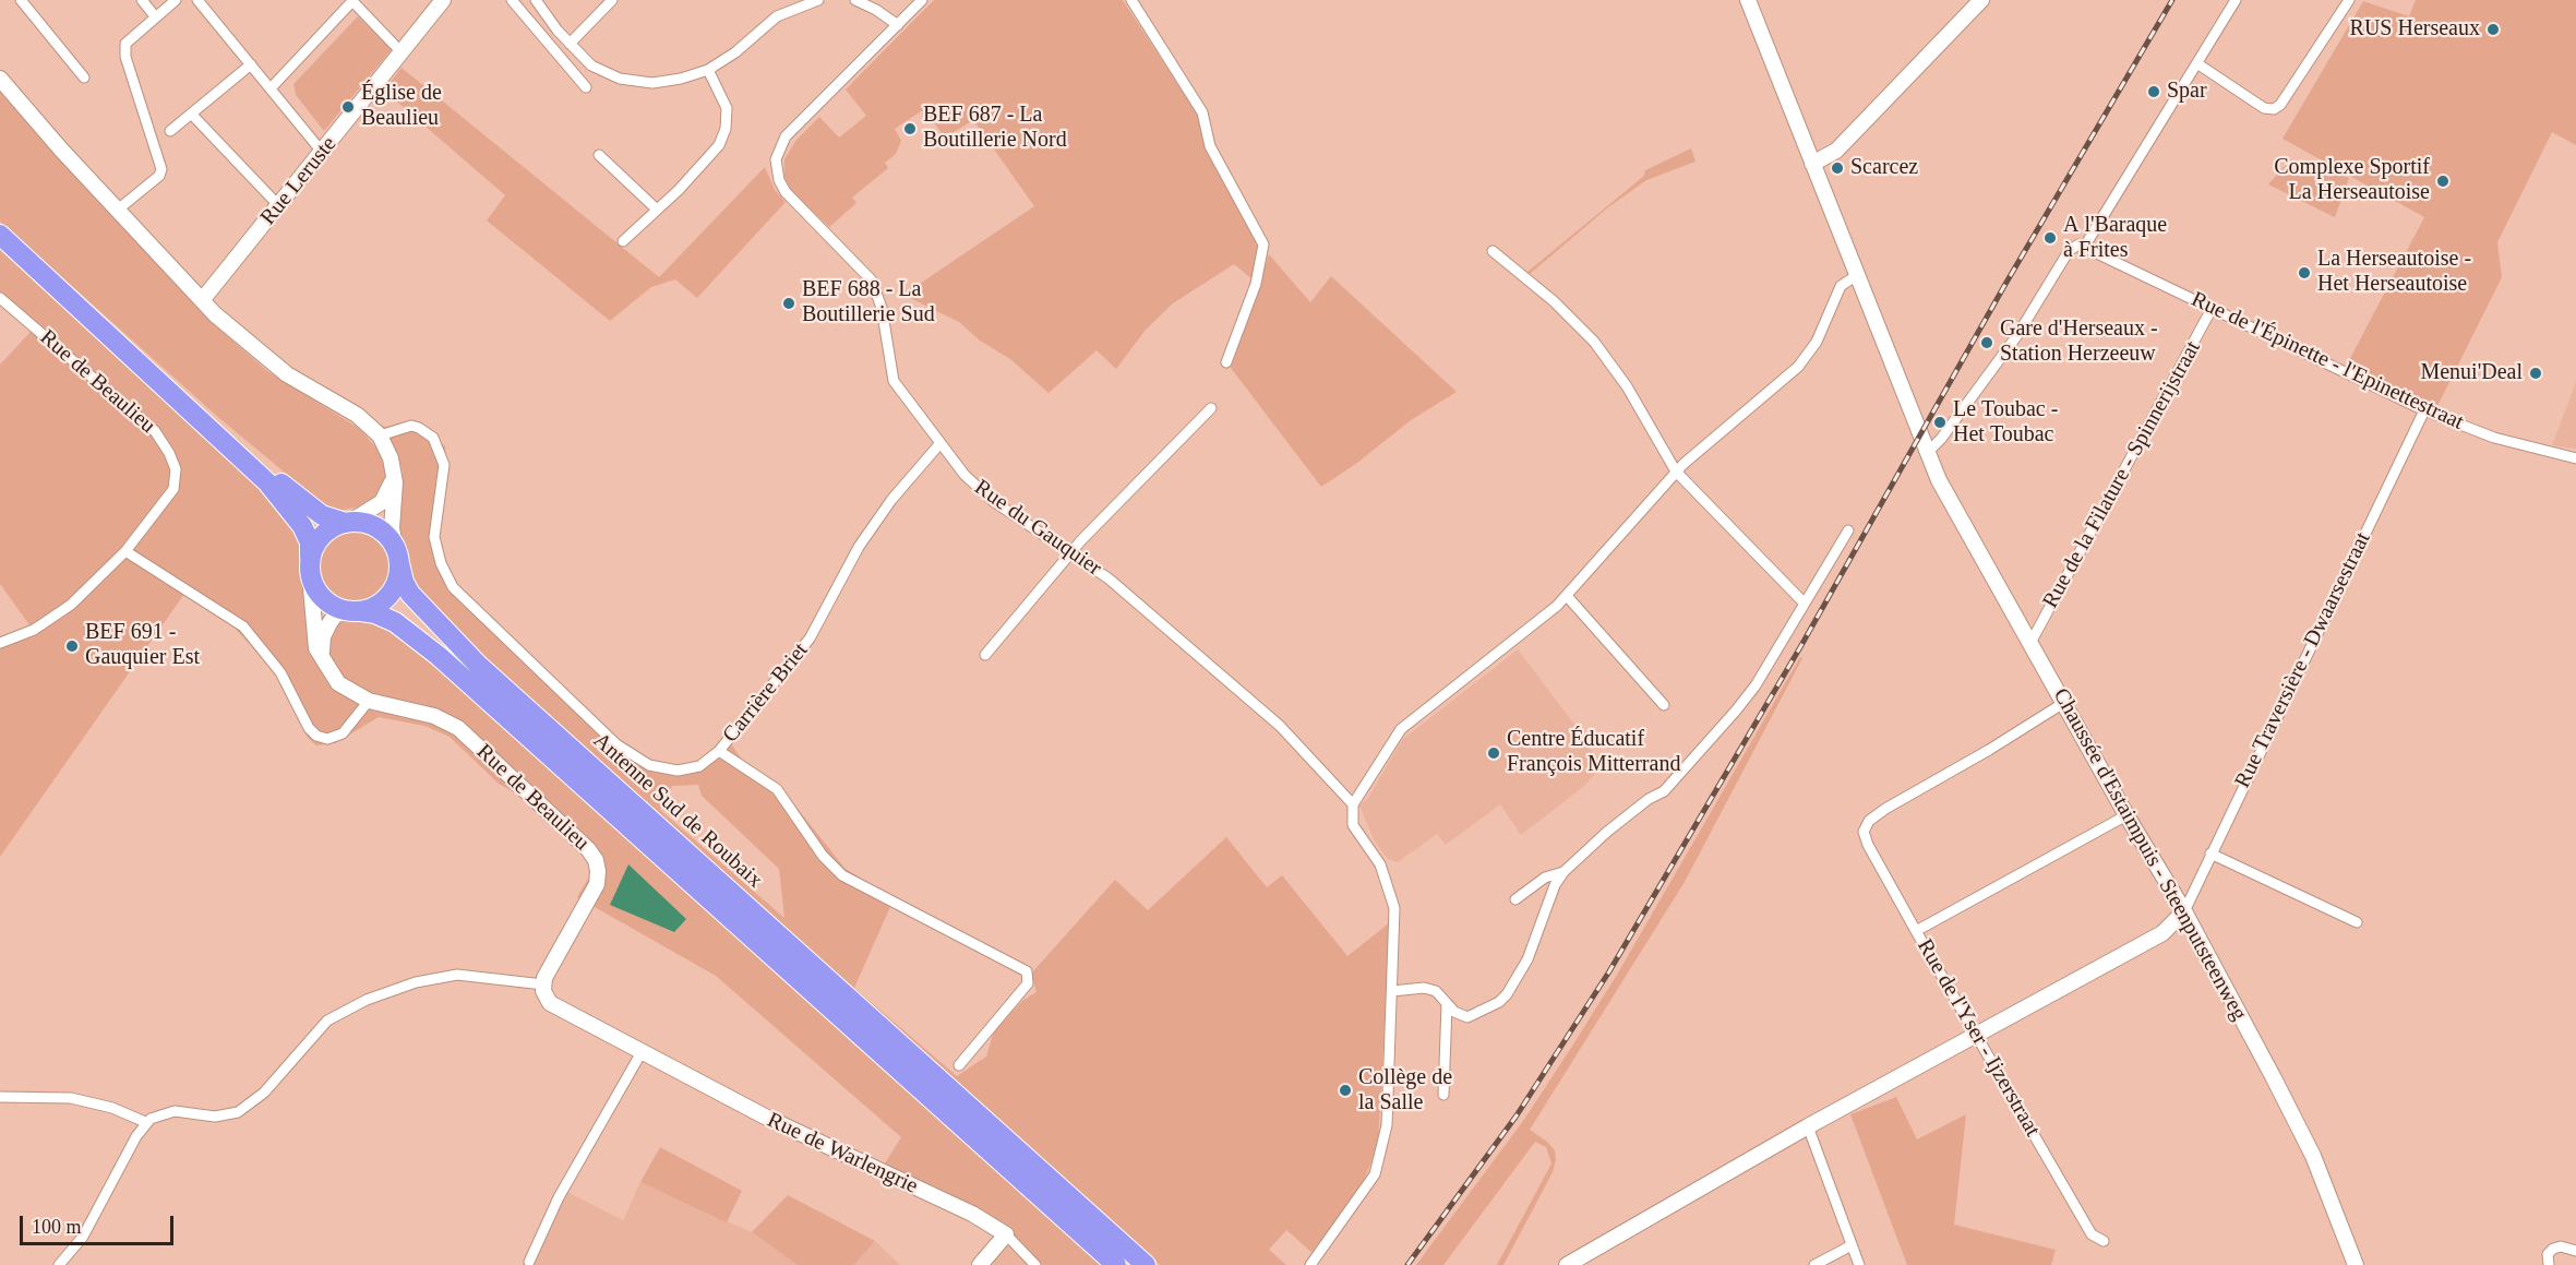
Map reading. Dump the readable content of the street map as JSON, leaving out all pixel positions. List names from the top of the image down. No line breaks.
{"streets":{"highway":["Antenne Sud de Roubaix"],"street":["Rue Leruste","Rue de l'Épinette - l'Epinettestraat","Rue de Beaulieu","Rue de la Filature - Spinnerijstraat","Rue du Gauquier","Rue Traversière - Dwaarsestraat","Carrière Briet","Chaussée d'Estaimpuis - Steenputsteenweg","Rue de l'Yser - Ijzerstraat","Rue de Warlengrie"]},"crossings":[["Rue de l'Épinette - l'Epinettestraat","Rue de la Filature - Spinnerijstraat"],["Rue de l'Épinette - l'Epinettestraat","Rue Traversière - Dwaarsestraat"],["Rue de Beaulieu","Antenne Sud de Roubaix"],["Rue de la Filature - Spinnerijstraat","Chaussée d'Estaimpuis - Steenputsteenweg"],["Rue du Gauquier","Carrière Briet"],["Rue Traversière - Dwaarsestraat","Chaussée d'Estaimpuis - Steenputsteenweg"],["Chaussée d'Estaimpuis - Steenputsteenweg","Rue de l'Yser - Ijzerstraat"]],"places":["RUS Herseaux","Spar","Église de Beaulieu","BEF 687 - La Boutillerie Nord","Scarcez","Complexe Sportif La Herseautoise","A l'Baraque à Frites","La Herseautoise - Het Herseautoise","BEF 688 - La Boutillerie Sud","Gare d'Herseaux - Station Herzeeuw","Menui'Deal","Le Toubac - Het Toubac","BEF 691 - Gauquier Est","Centre Éducatif François Mitterrand","Collège de la Salle"],"scale_bar":"100 m"}
